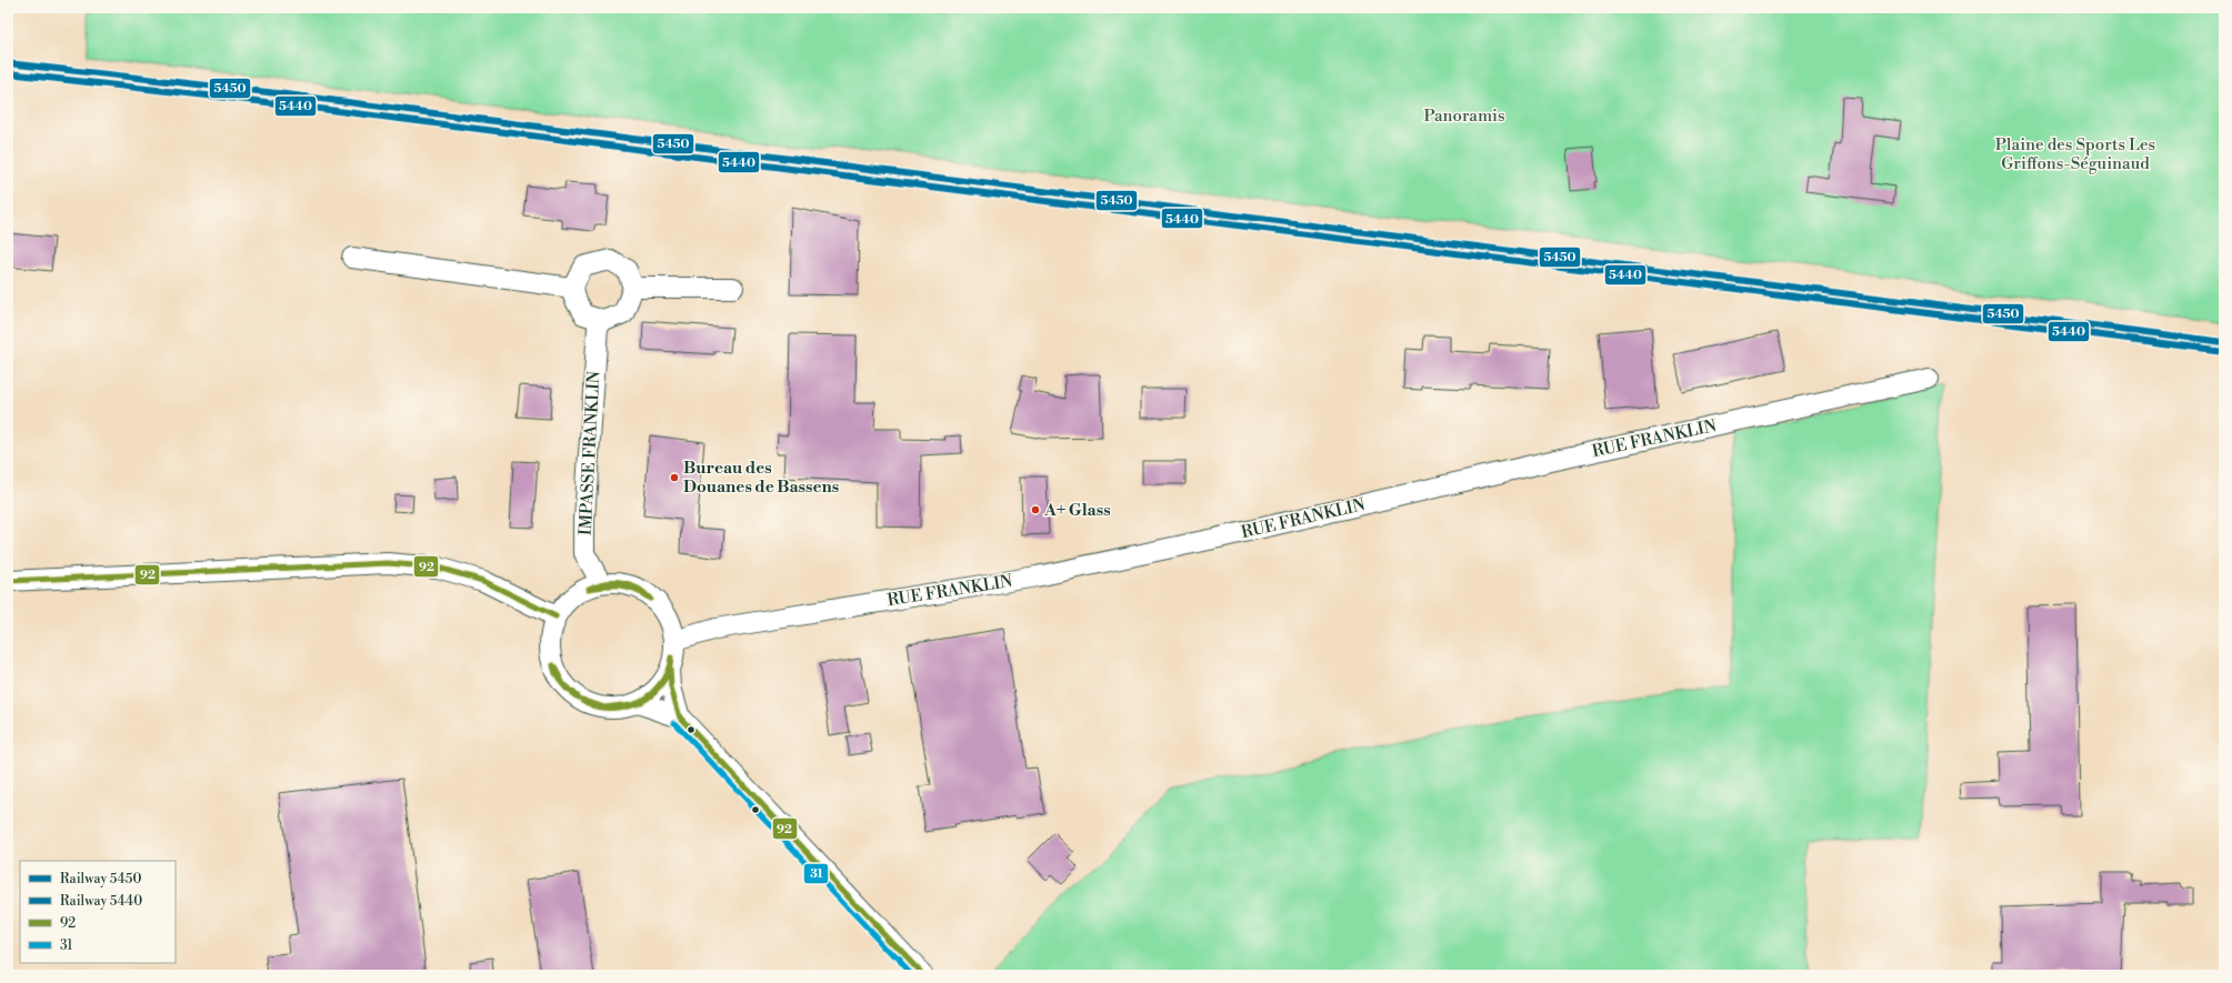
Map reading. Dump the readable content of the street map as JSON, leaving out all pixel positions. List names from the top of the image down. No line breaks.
{"streets":{"street":["RUE FRANKLIN","IMPASSE FRANKLIN"]},"crossings":[["RUE FRANKLIN","IMPASSE FRANKLIN"]],"parks":["Panoramis","Plaine des Sports Les Griffons-Séguinaud"],"places":["Bureau des Douanes de Bassens","A+ Glass"],"lines":["rail line 5450","rail line 5440","transit line 92","transit line 31"],"legend":["Railway 5450","Railway 5440","92","31"]}
